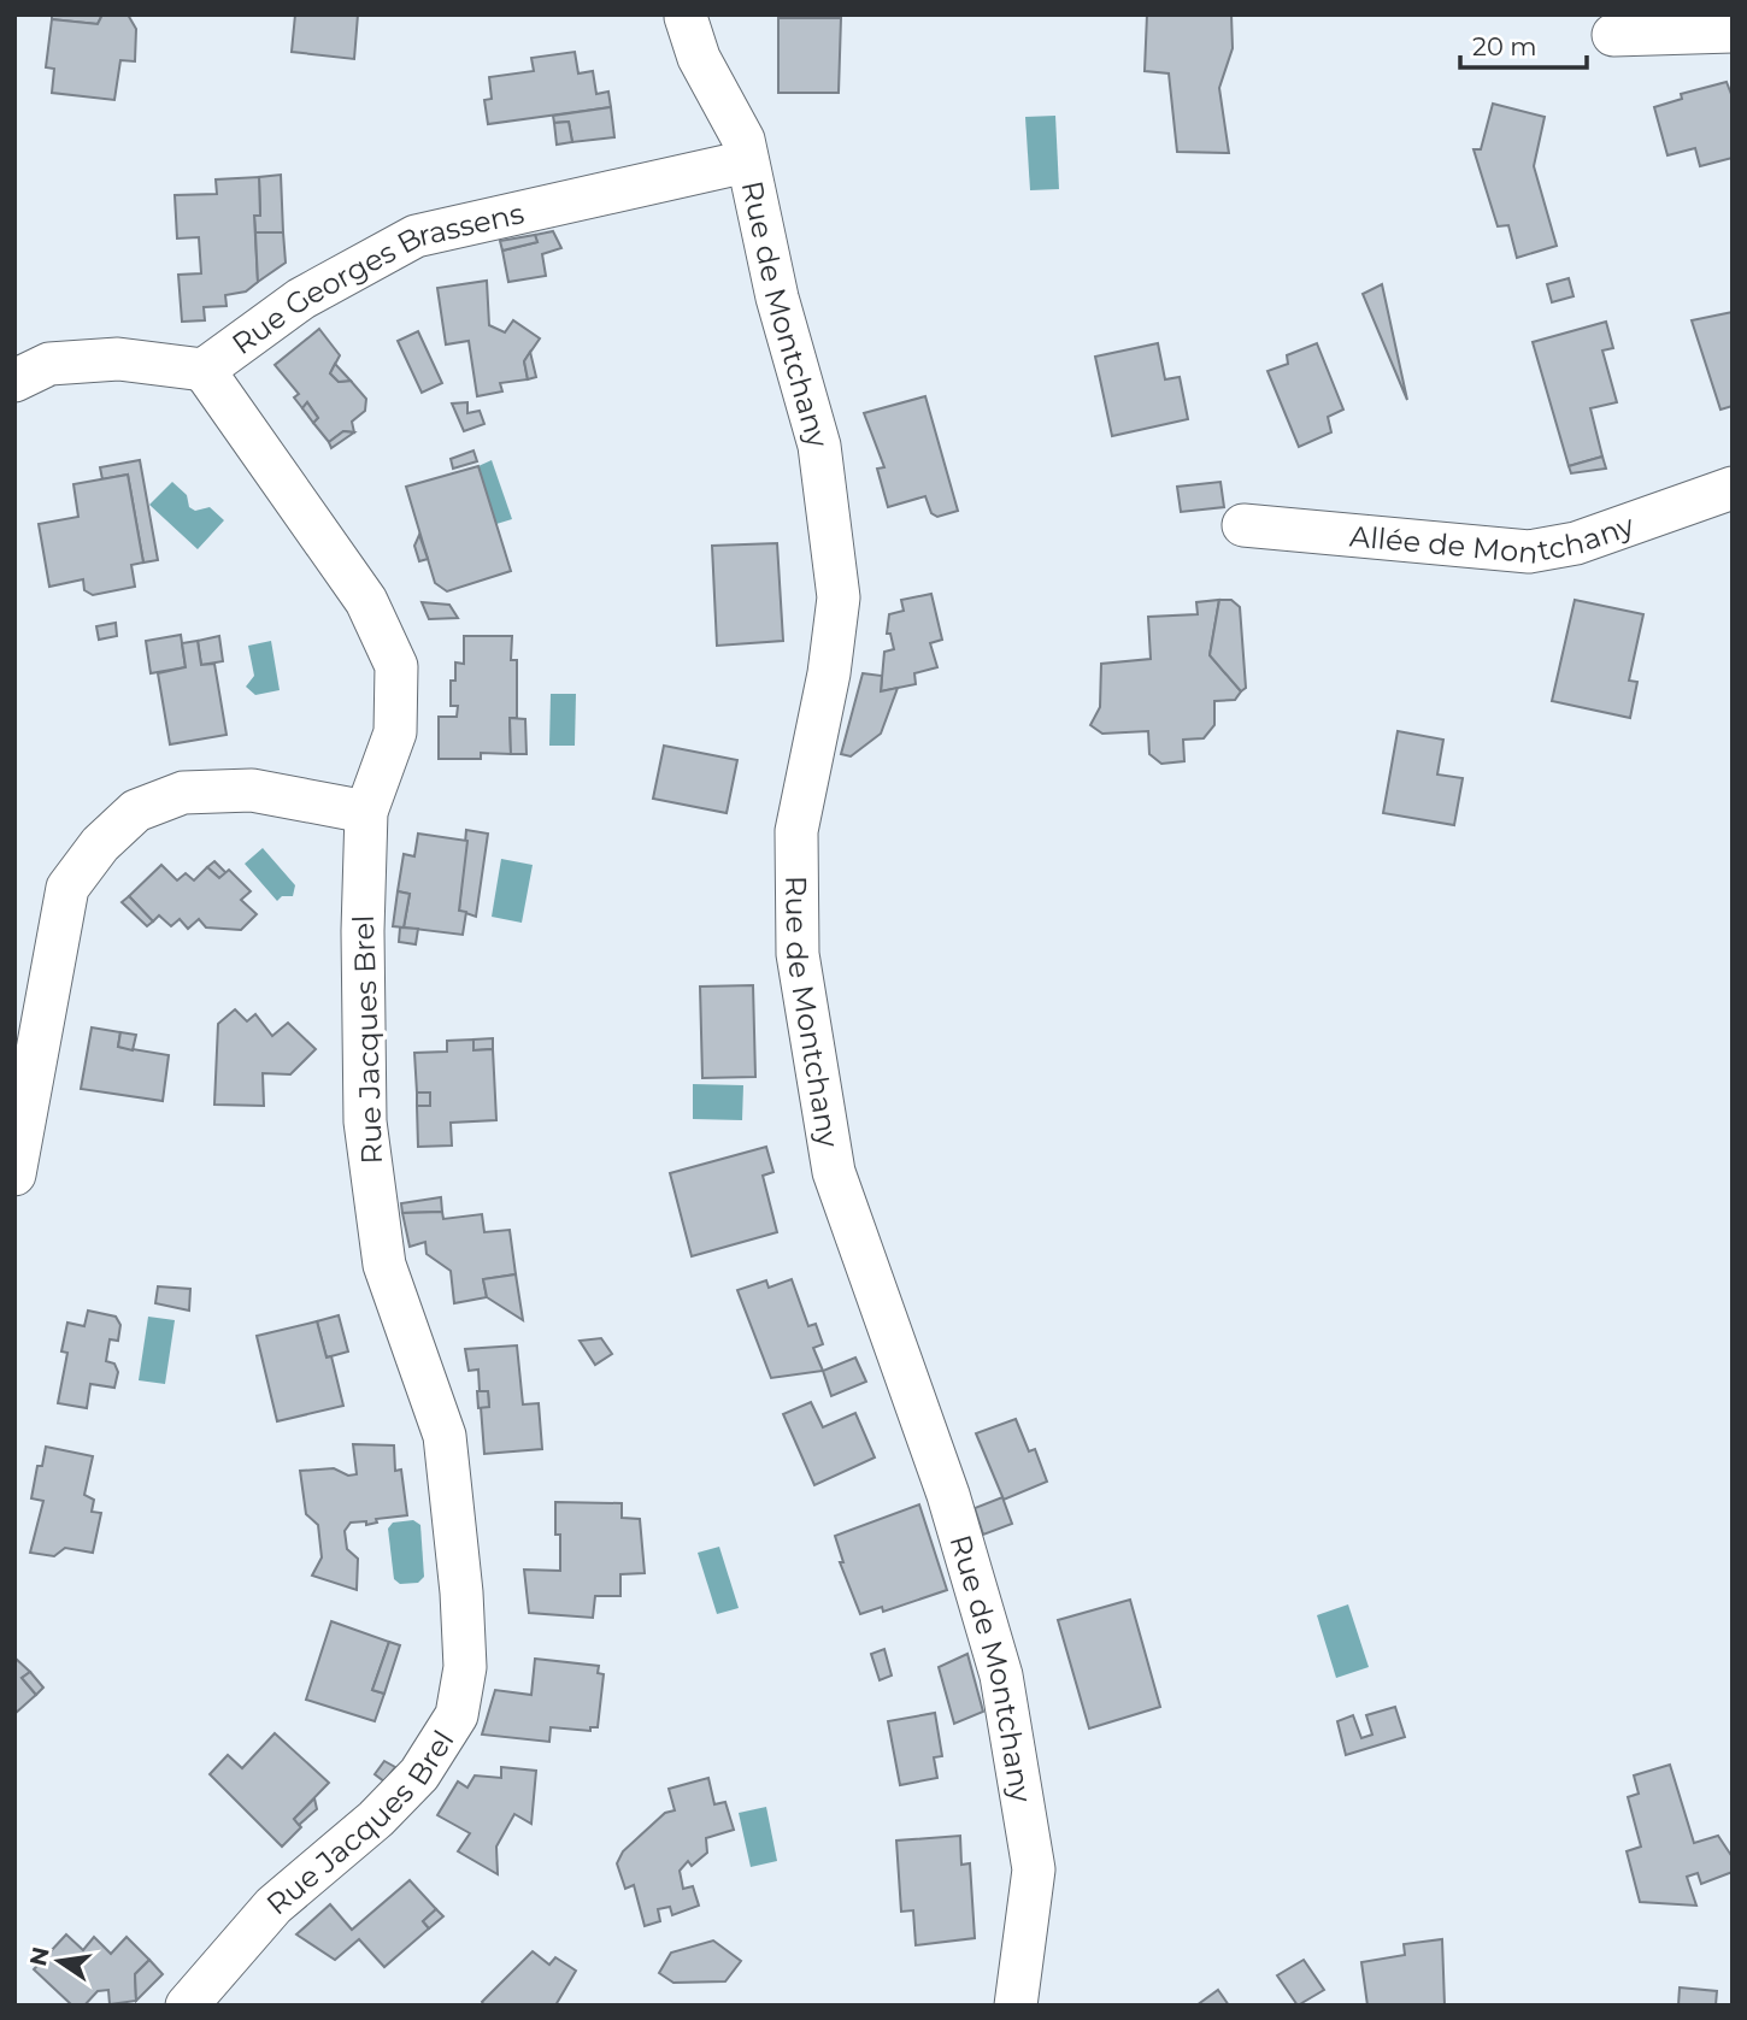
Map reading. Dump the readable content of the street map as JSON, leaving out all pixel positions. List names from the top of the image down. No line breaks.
{"streets":{"street":["Rue Georges Brassens","Rue de Montchany","Allée de Montchany","Rue Jacques Brel"]},"crossings":[["Rue Georges Brassens","Rue de Montchany"],["Rue Georges Brassens","Rue Jacques Brel"]],"scale_bar":"20 m","north":"left"}
